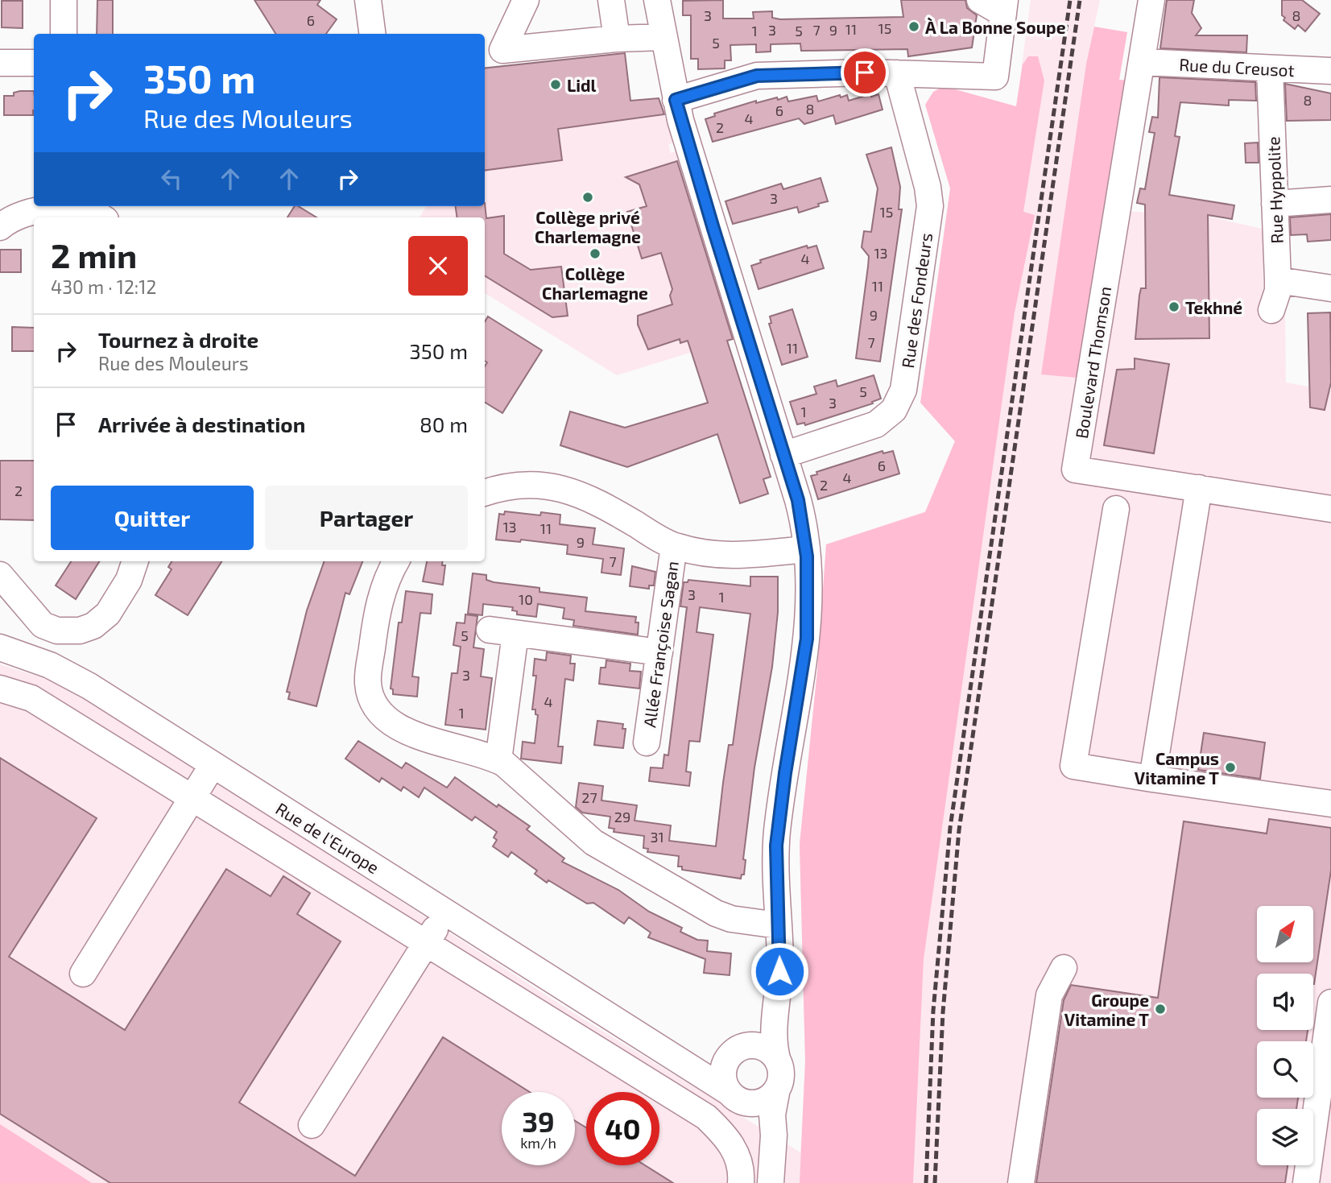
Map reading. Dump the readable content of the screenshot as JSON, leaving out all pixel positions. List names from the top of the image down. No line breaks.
{"streets":{"street":["Rue du Creusot","Rue Hyppolite","Rue des Fondeurs","Boulevard Thomson","Allée Françoise Sagan","Rue de l'Europe"]},"crossings":[["Rue du Creusot","Rue Hyppolite"],["Rue du Creusot","Boulevard Thomson"]],"places":["À La Bonne Soupe","Lidl","Collège privé Charlemagne","Collège Charlemagne","Tekhné","Campus Vitamine T","Groupe Vitamine T"],"house_numbers":["3","8","6","15","11","3","7","9","1","5","5","8","8","6","4","2","3","15","13","4","11","9","7","11","5","3","1","6","4","2","2","13","11","9","7","3","1","10","5","3","4","1","27","29","31"],"north":"top right","page":{"turn":["350 m","Rue des Mouleurs"],"heading":["2 min","430 m · 12:12"],"list":[{"name":"Tournez à droite","note":"Rue des Mouleurs","value":"350 m"},{"name":"Arrivée à destination","value":"80 m"}],"buttons":["Quitter","Partager"],"speed":"39 km/h","limit":"40"}}
